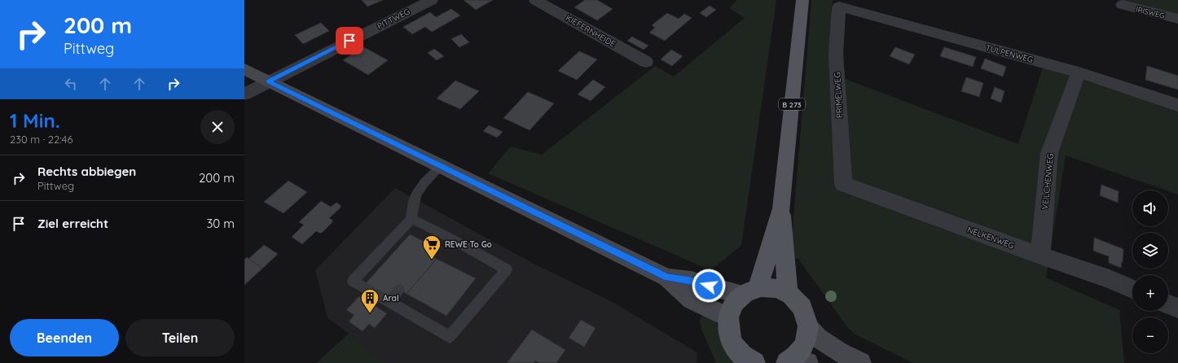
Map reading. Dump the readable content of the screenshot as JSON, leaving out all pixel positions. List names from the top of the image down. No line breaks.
{"streets":{"main road":["B 273"],"street":["IRISWEG","PITTWEG","KIEFERNHEIDE","TULPENWEG","PRIMELWEG","VEILCHENWEG","NELKENWEG"]},"crossings":[["TULPENWEG","PRIMELWEG"],["TULPENWEG","VEILCHENWEG"],["PRIMELWEG","NELKENWEG"],["VEILCHENWEG","NELKENWEG"]],"places":{"supermarket":["REWE To Go"],"building":["Aral"]},"page":{"turn":["200 m","Pittweg"],"heading":["1 Min.","230 m · 22:46"],"list":[{"name":"Rechts abbiegen","note":"Pittweg","value":"200 m"},{"name":"Ziel erreicht","value":"30 m"}],"map_buttons":["+","−"],"buttons":["Beenden","Teilen"]}}
